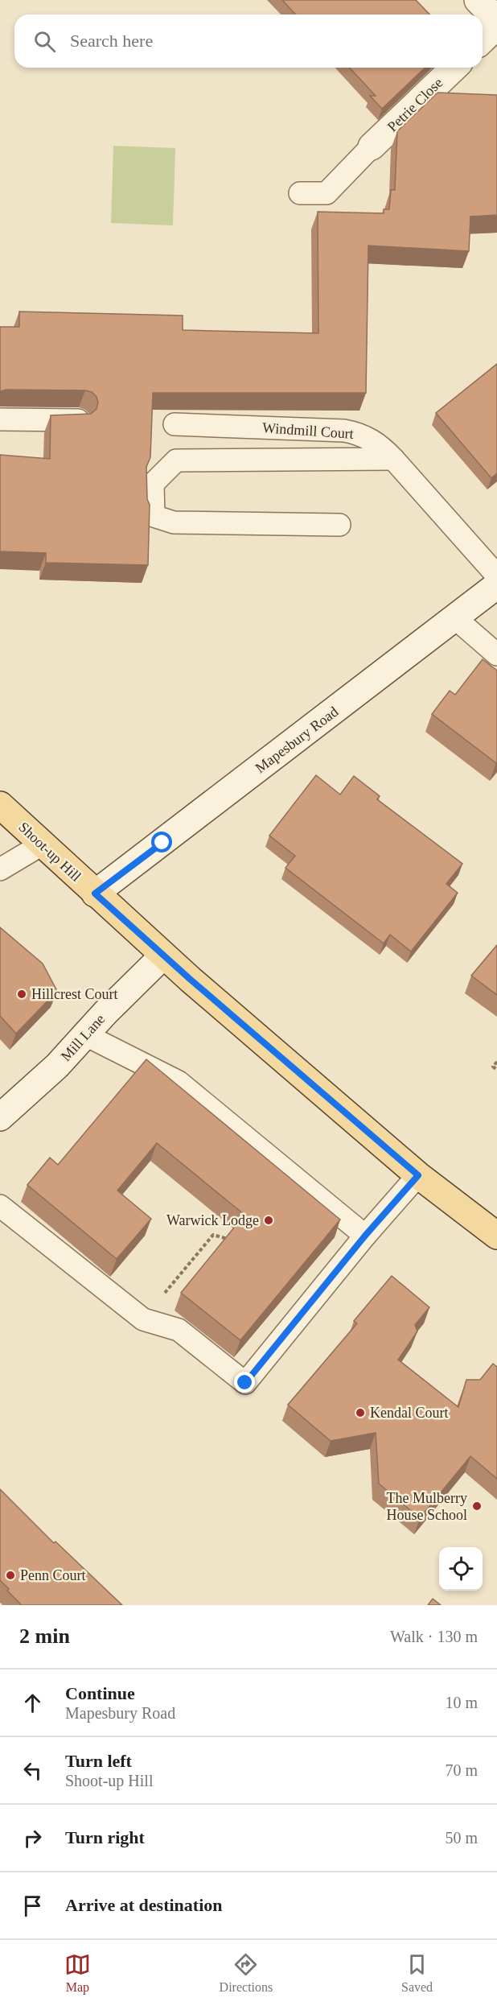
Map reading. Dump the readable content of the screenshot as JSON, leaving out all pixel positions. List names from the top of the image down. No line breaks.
{"streets":{"main road":["Shoot-up Hill"],"street":["Petrie Close","Mapesbury Road","Mill Lane"],"lane":["Windmill Court"]},"crossings":[["Mapesbury Road","Shoot-up Hill"],["Shoot-up Hill","Mill Lane"]],"places":["Hillcrest Court","Warwick Lodge","Kendal Court","The Mulberry House School","Penn Court"],"page":{"search":"Search here","heading":["2 min","Walk · 130 m"],"list":[["Continue","Mapesbury Road","10 m"],["Turn left","Shoot-up Hill","70 m"],["Turn right","50 m"],"Arrive at destination"],"nav":["Map","Directions","Saved"]}}
